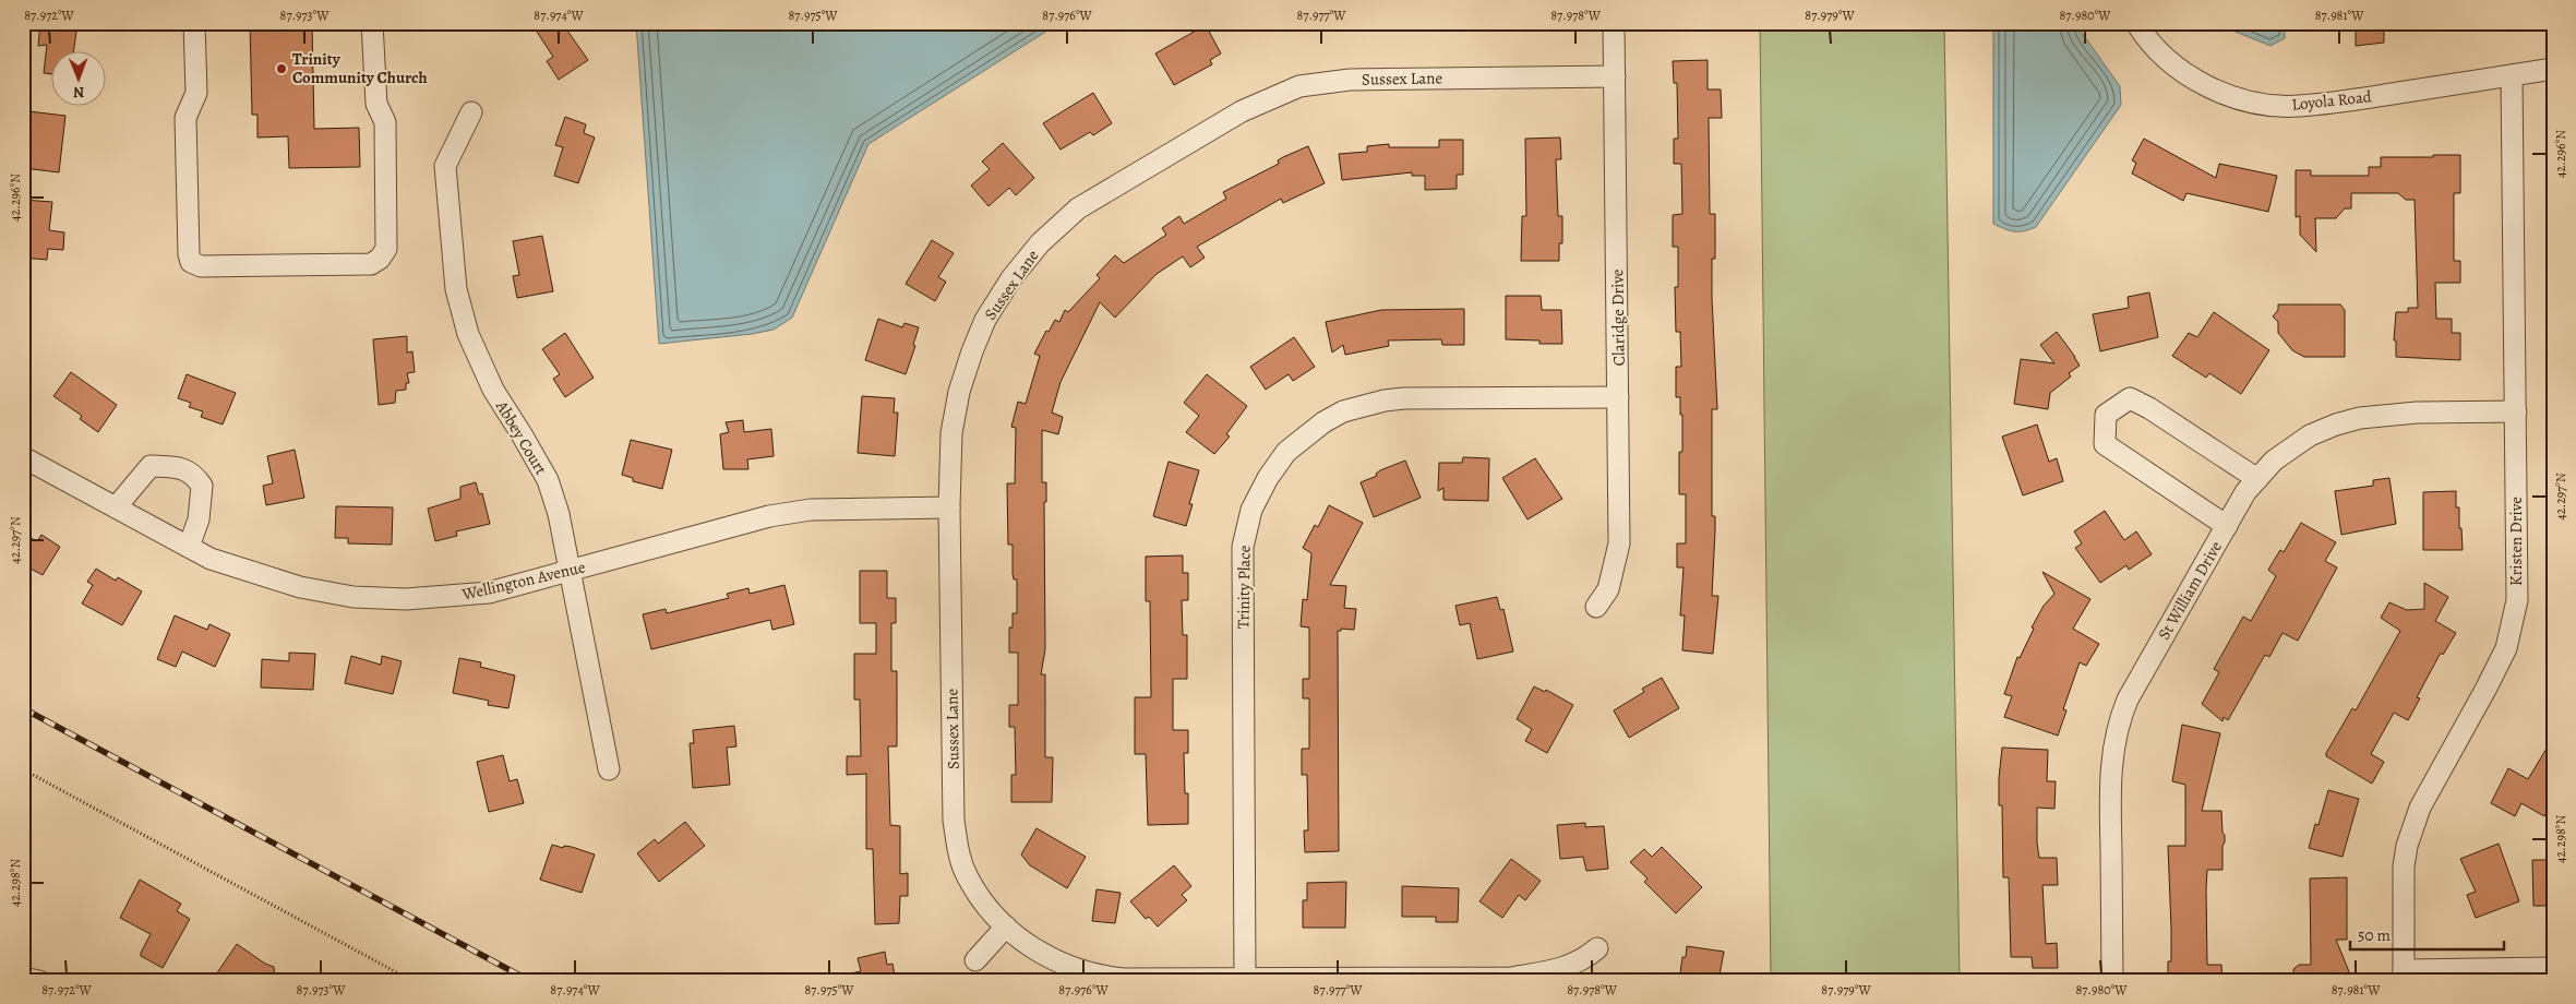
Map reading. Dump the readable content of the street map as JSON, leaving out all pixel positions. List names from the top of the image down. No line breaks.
{"streets":{"street":["Sussex Lane","Loyola Road","Claridge Drive","Abbey Court","Kristen Drive","Wellington Avenue","Trinity Place","St William Drive"]},"crossings":[["Sussex Lane","Claridge Drive"],["Sussex Lane","Wellington Avenue"],["Sussex Lane","Trinity Place"],["Loyola Road","Kristen Drive"],["Claridge Drive","Trinity Place"],["Abbey Court","Wellington Avenue"],["Kristen Drive","St William Drive"]],"places":["Trinity Community Church"],"scale_bar":"50 m","north":"bottom","coordinates":["87.972°W","87.973°W","87.974°W","87.975°W","87.976°W","87.977°W","87.978°W","87.979°W","87.980°W","87.981°W","42.296°N","42.297°N","42.298°N"]}
